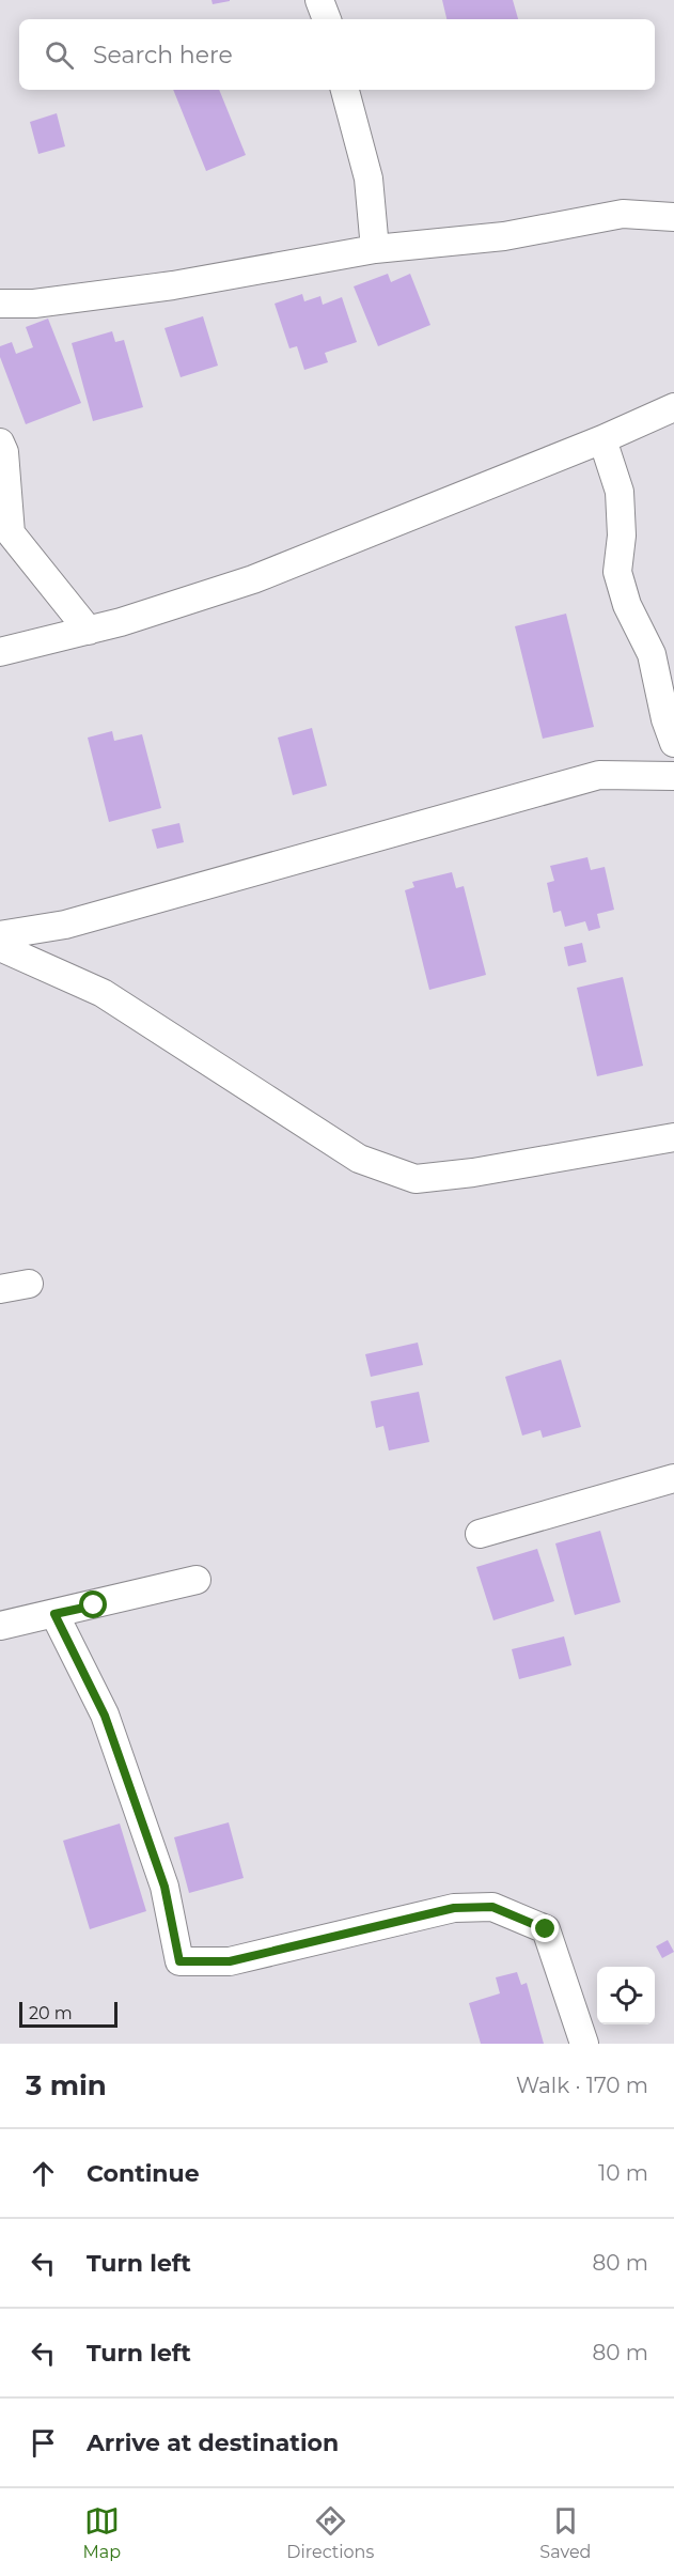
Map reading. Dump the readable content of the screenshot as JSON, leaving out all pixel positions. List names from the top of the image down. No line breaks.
{"scale_bar":"20 m","page":{"search":"Search here","scale":"20 m","heading":["3 min","Walk · 170 m"],"list":[["Continue","10 m"],["Turn left","80 m"],["Turn left","80 m"],"Arrive at destination"],"nav":["Map","Directions","Saved"]}}
